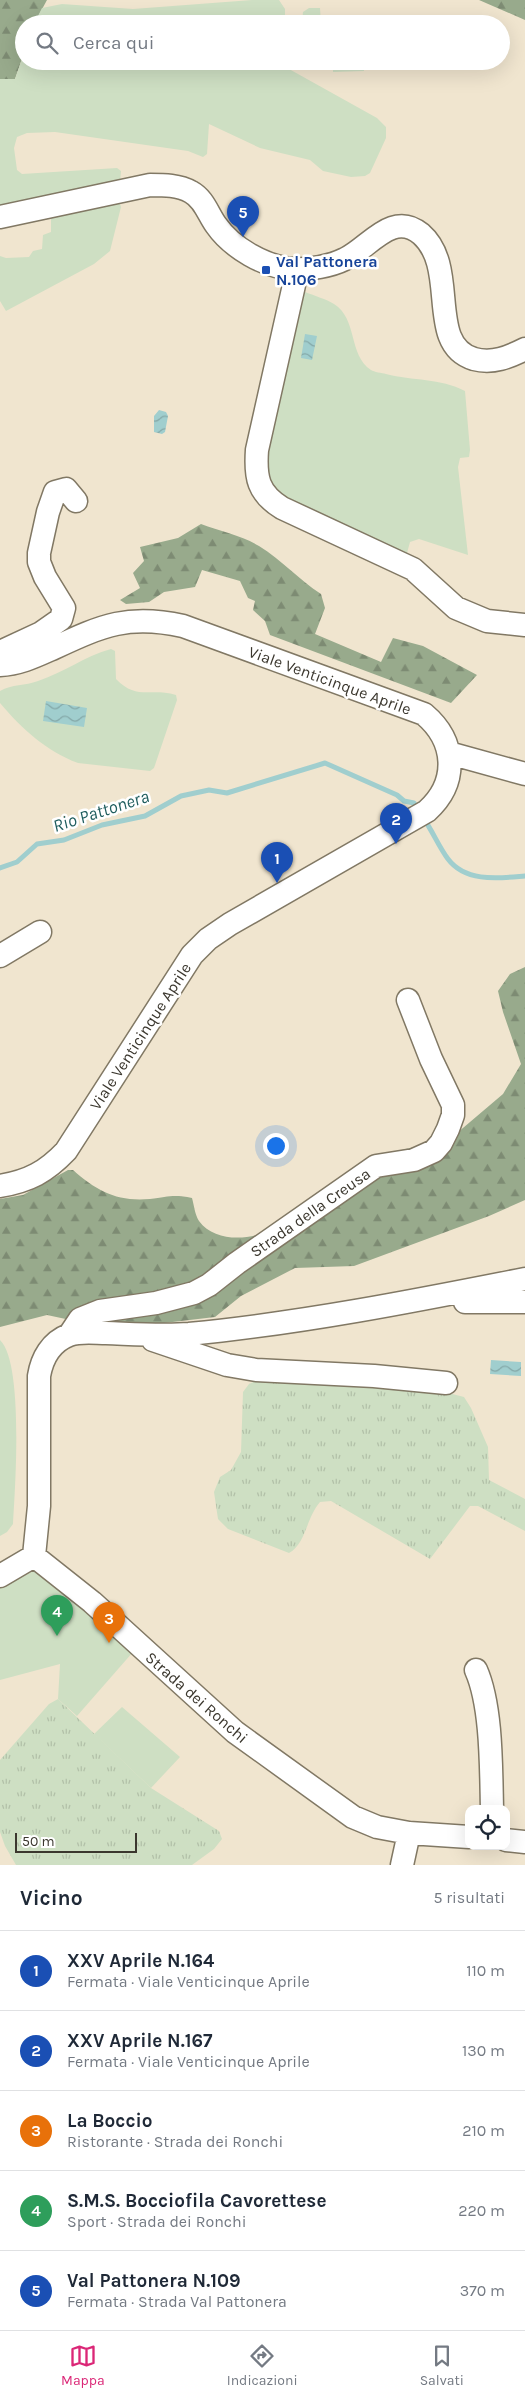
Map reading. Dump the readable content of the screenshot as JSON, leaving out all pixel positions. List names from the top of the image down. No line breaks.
{"streets":{"street":["Viale Venticinque Aprile","Strada della Creusa","Strada dei Ronchi"]},"crossings":[["Strada della Creusa","Strada dei Ronchi"]],"water":["Rio Pattonera"],"places":{"transit":["Val Pattonera N.106"]},"scale_bar":"50 m","page":{"search":"Cerca qui","pins":["5","2","1","4","3"],"scale":"50 m","heading":["Vicino","5 risultati"],"list":[{"mark":"1","name":"XXV Aprile N.164","note":"Fermata · Viale Venticinque Aprile","value":"110 m"},{"mark":"2","name":"XXV Aprile N.167","note":"Fermata · Viale Venticinque Aprile","value":"130 m"},{"mark":"3","name":"La Boccio","note":"Ristorante · Strada dei Ronchi","value":"210 m"},{"mark":"4","name":"S.M.S. Bocciofila Cavorettese","note":"Sport · Strada dei Ronchi","value":"220 m"},{"mark":"5","name":"Val Pattonera N.109","note":"Fermata · Strada Val Pattonera","value":"370 m"}],"nav":["Mappa","Indicazioni","Salvati"]}}
